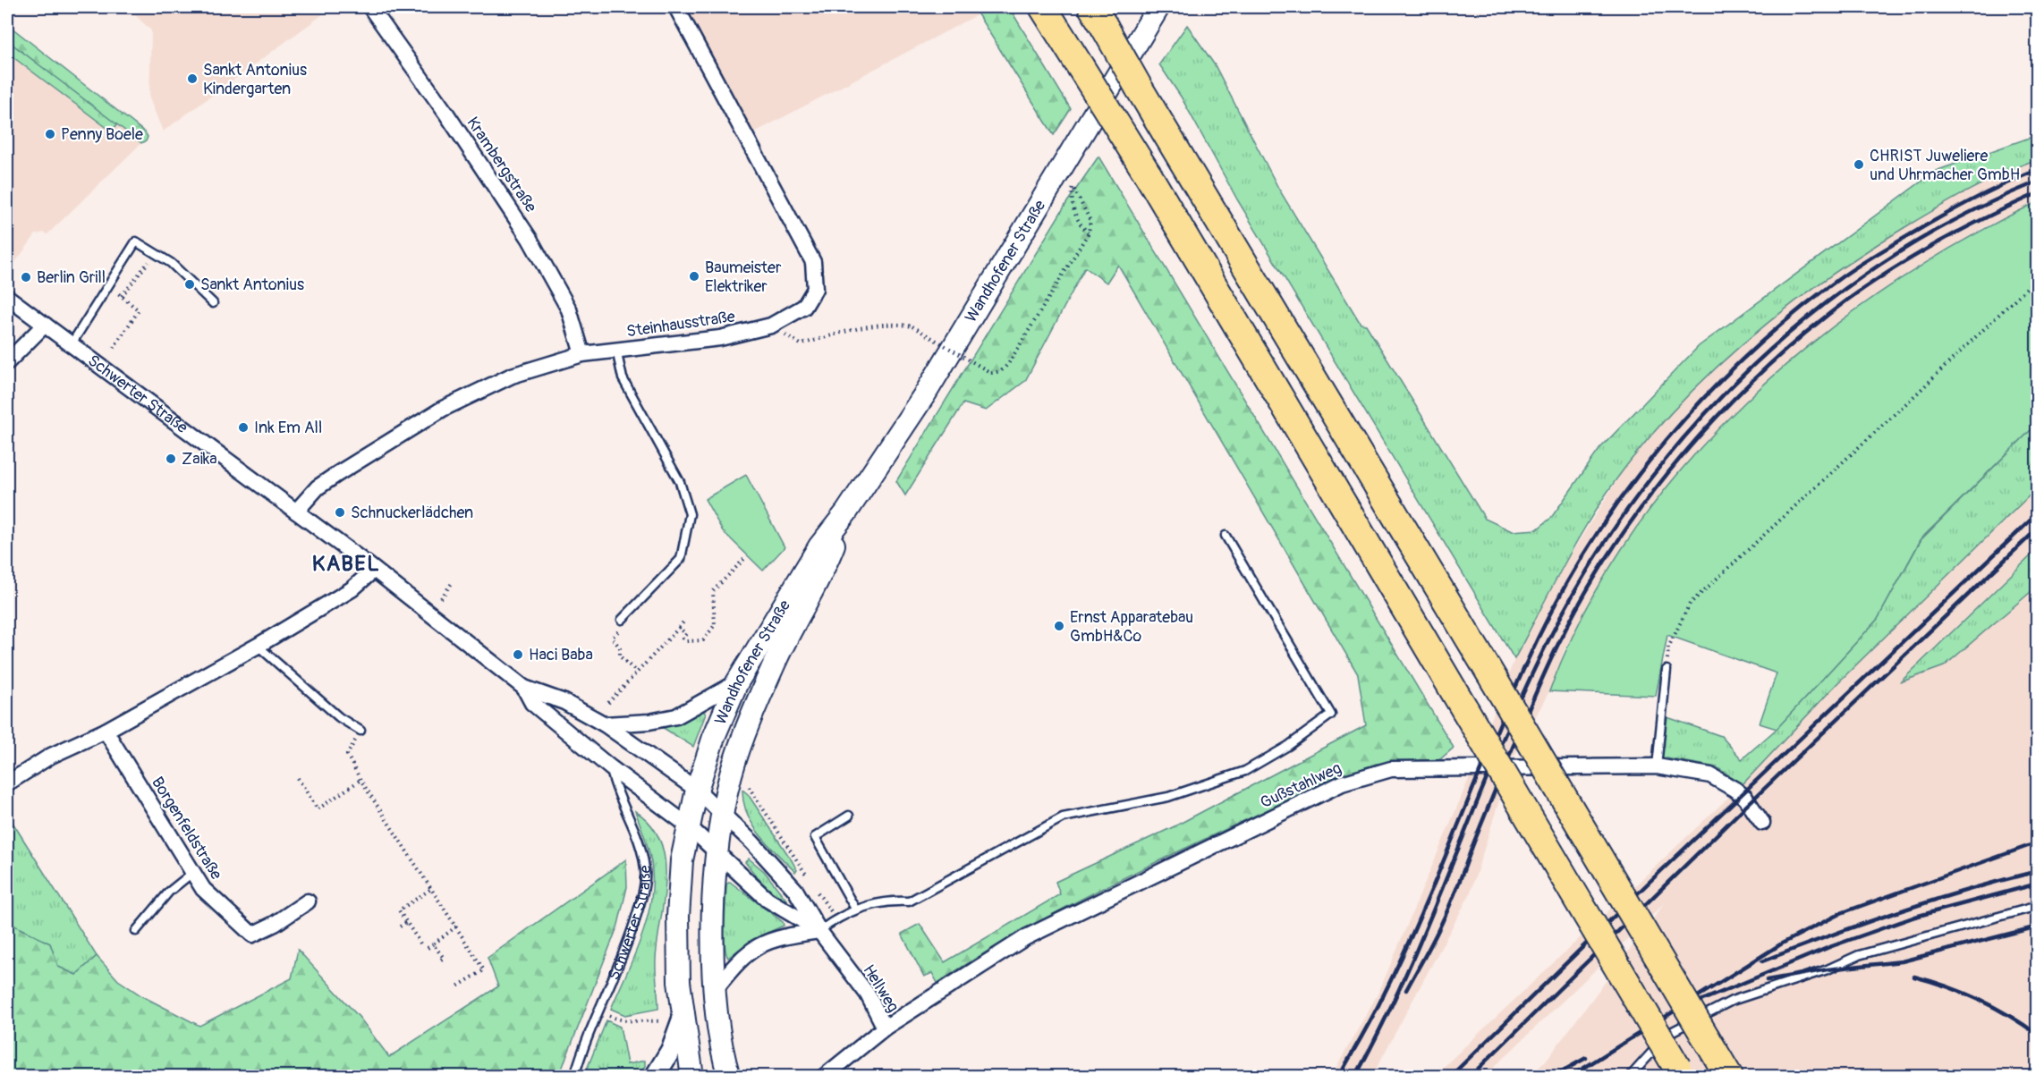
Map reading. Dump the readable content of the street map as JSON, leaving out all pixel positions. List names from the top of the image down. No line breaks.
{"streets":{"main road":["Wandhofener Straße"],"street":["Krambergstraße","Steinhausstraße","Schwerter Straße","Gußstahlweg","Borgenfeldstraße","Hellweg"]},"crossings":[["Krambergstraße","Steinhausstraße"],["Wandhofener Straße","Schwerter Straße"],["Wandhofener Straße","Hellweg"],["Steinhausstraße","Schwerter Straße"],["Schwerter Straße","Hellweg"],["Gußstahlweg","Hellweg"]],"districts":["KABEL"],"places":["Sankt Antonius Kindergarten","Penny Boele","CHRIST Juweliere und Uhrmacher GmbH","Baumeister Elektriker","Berlin Grill","Sankt Antonius","Ink Em All","Zaika","Schnuckerlädchen","Ernst Apparatebau GmbH&Co","Haci Baba"]}
